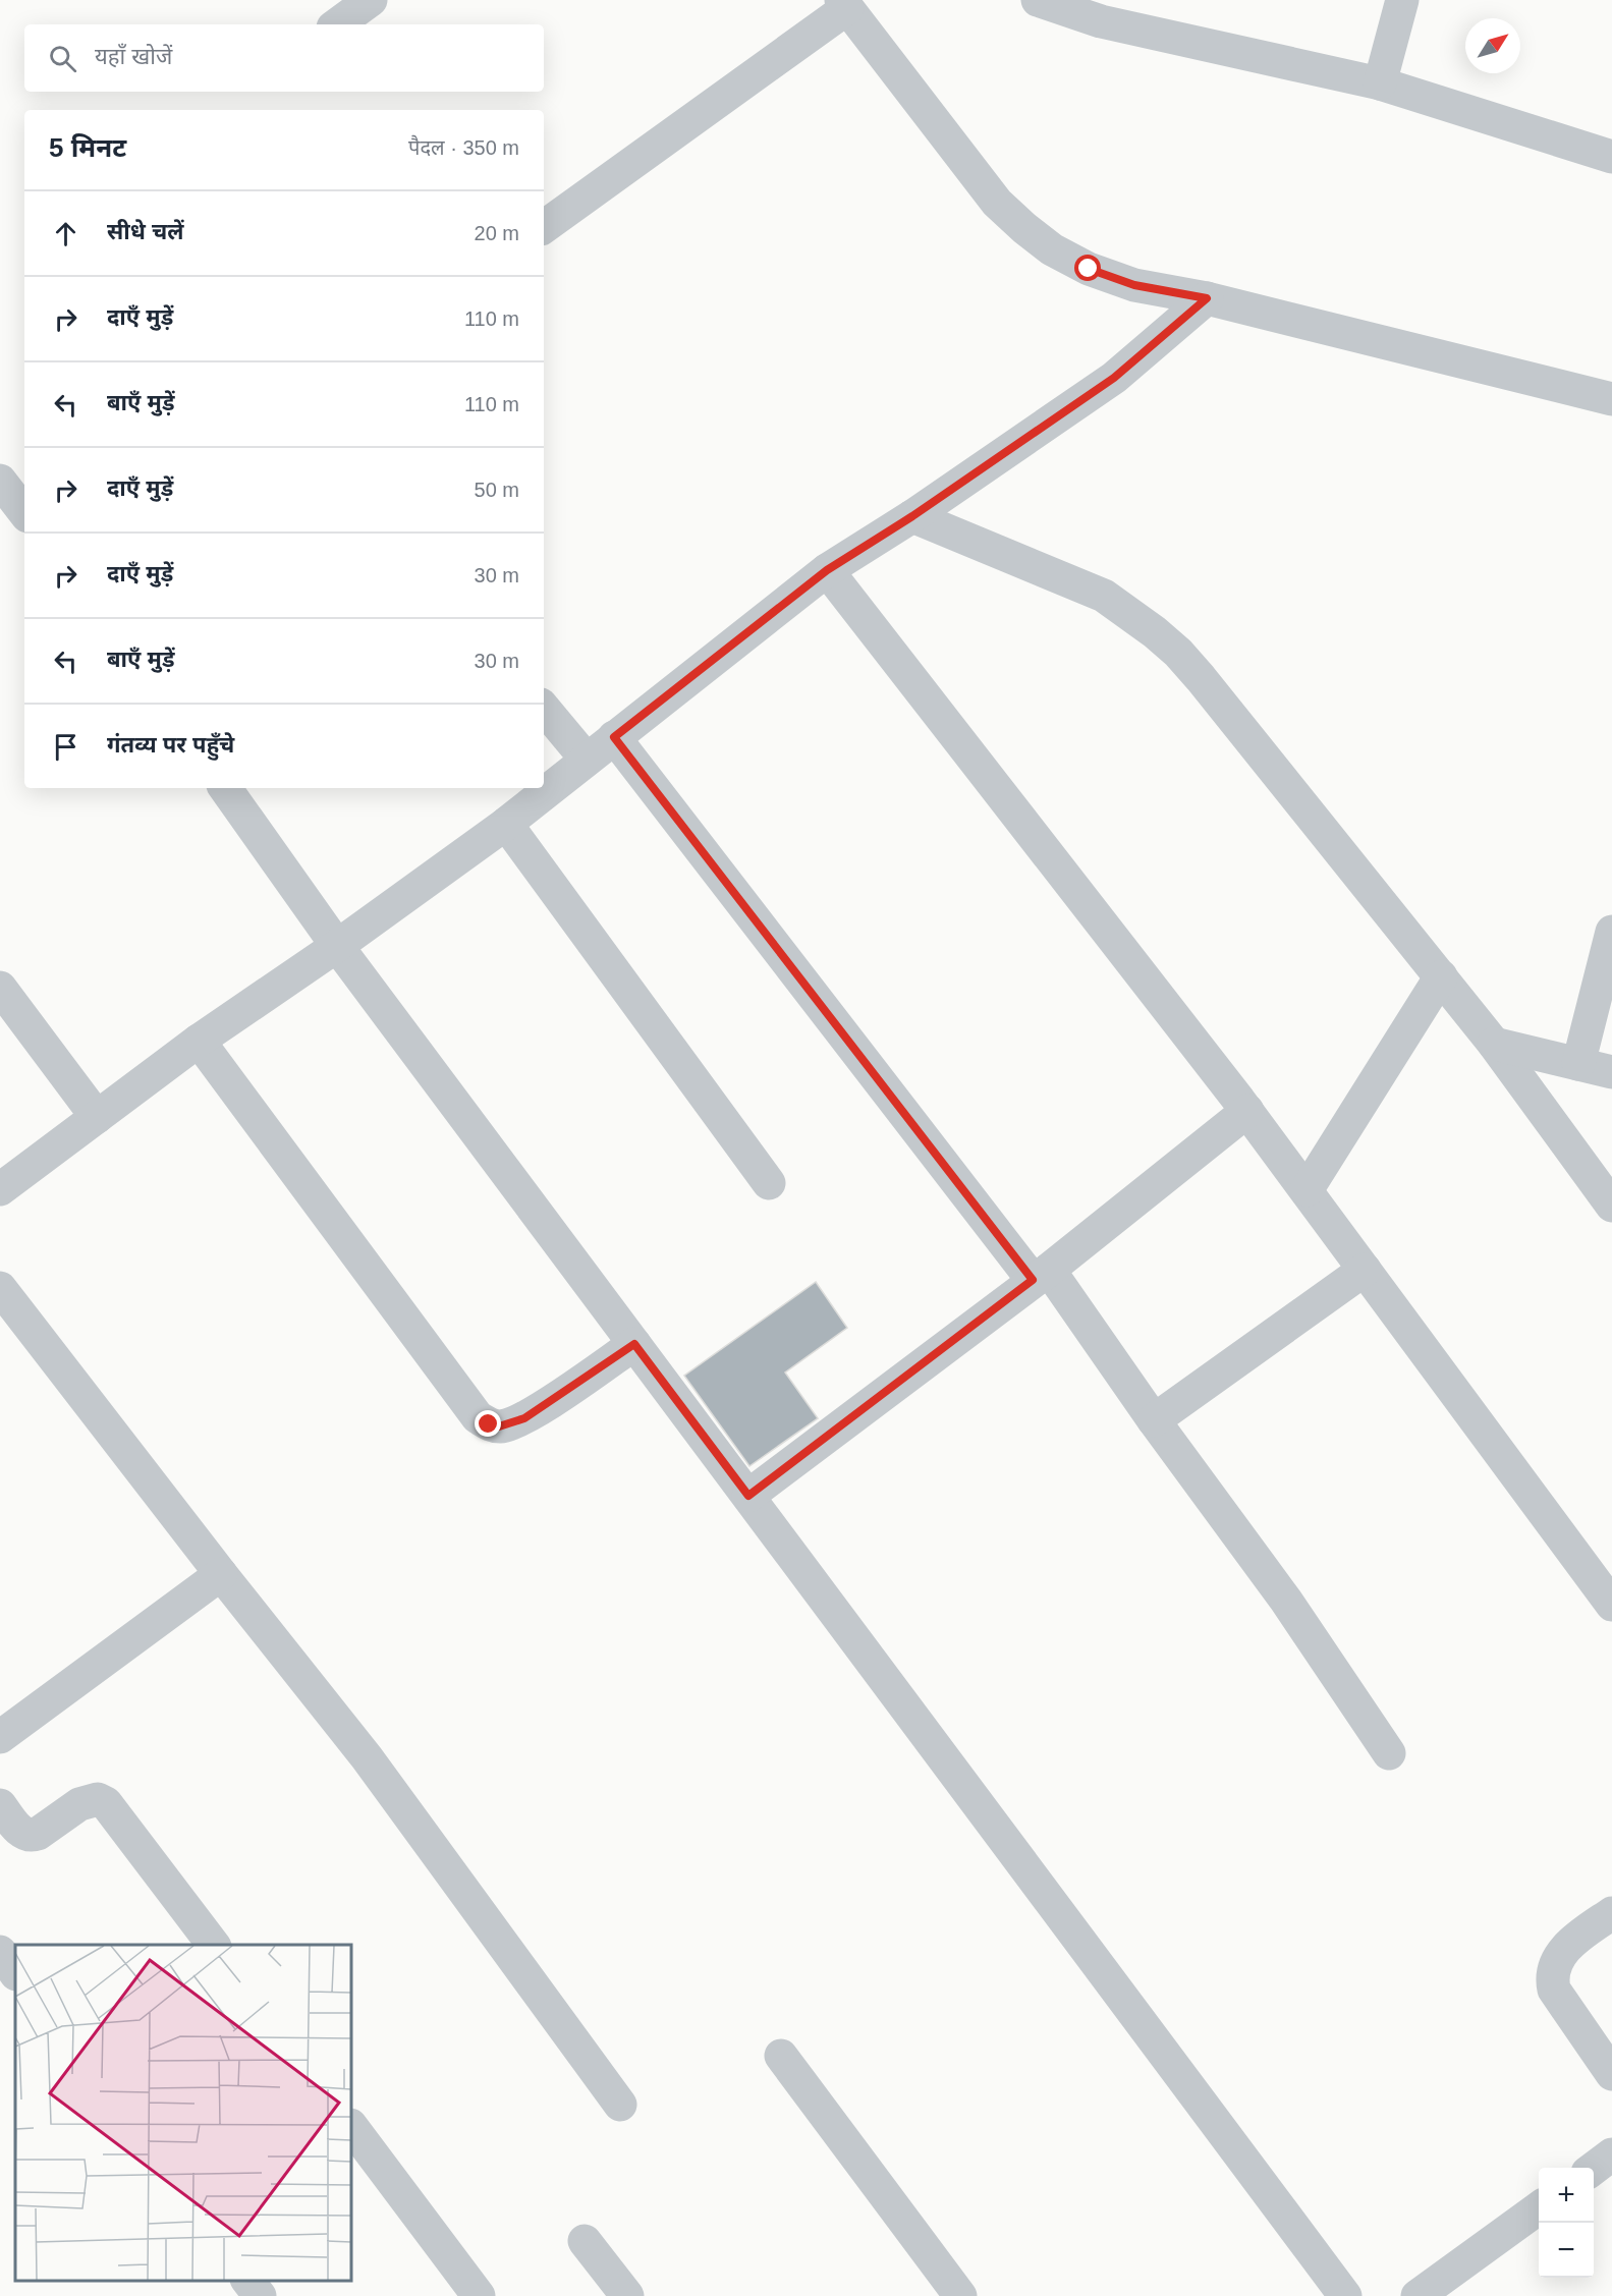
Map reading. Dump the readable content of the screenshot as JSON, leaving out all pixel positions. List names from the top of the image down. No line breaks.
{"north":"top right","page":{"search":"यहाँ खोजें","heading":["5 मिनट","पैदल · 350 m"],"list":[["सीधे चलें","20 m"],["दाएँ मुड़ें","110 m"],["बाएँ मुड़ें","110 m"],["दाएँ मुड़ें","50 m"],["दाएँ मुड़ें","30 m"],["बाएँ मुड़ें","30 m"],"गंतव्य पर पहुँचे"],"map_buttons":["+","−"]}}
